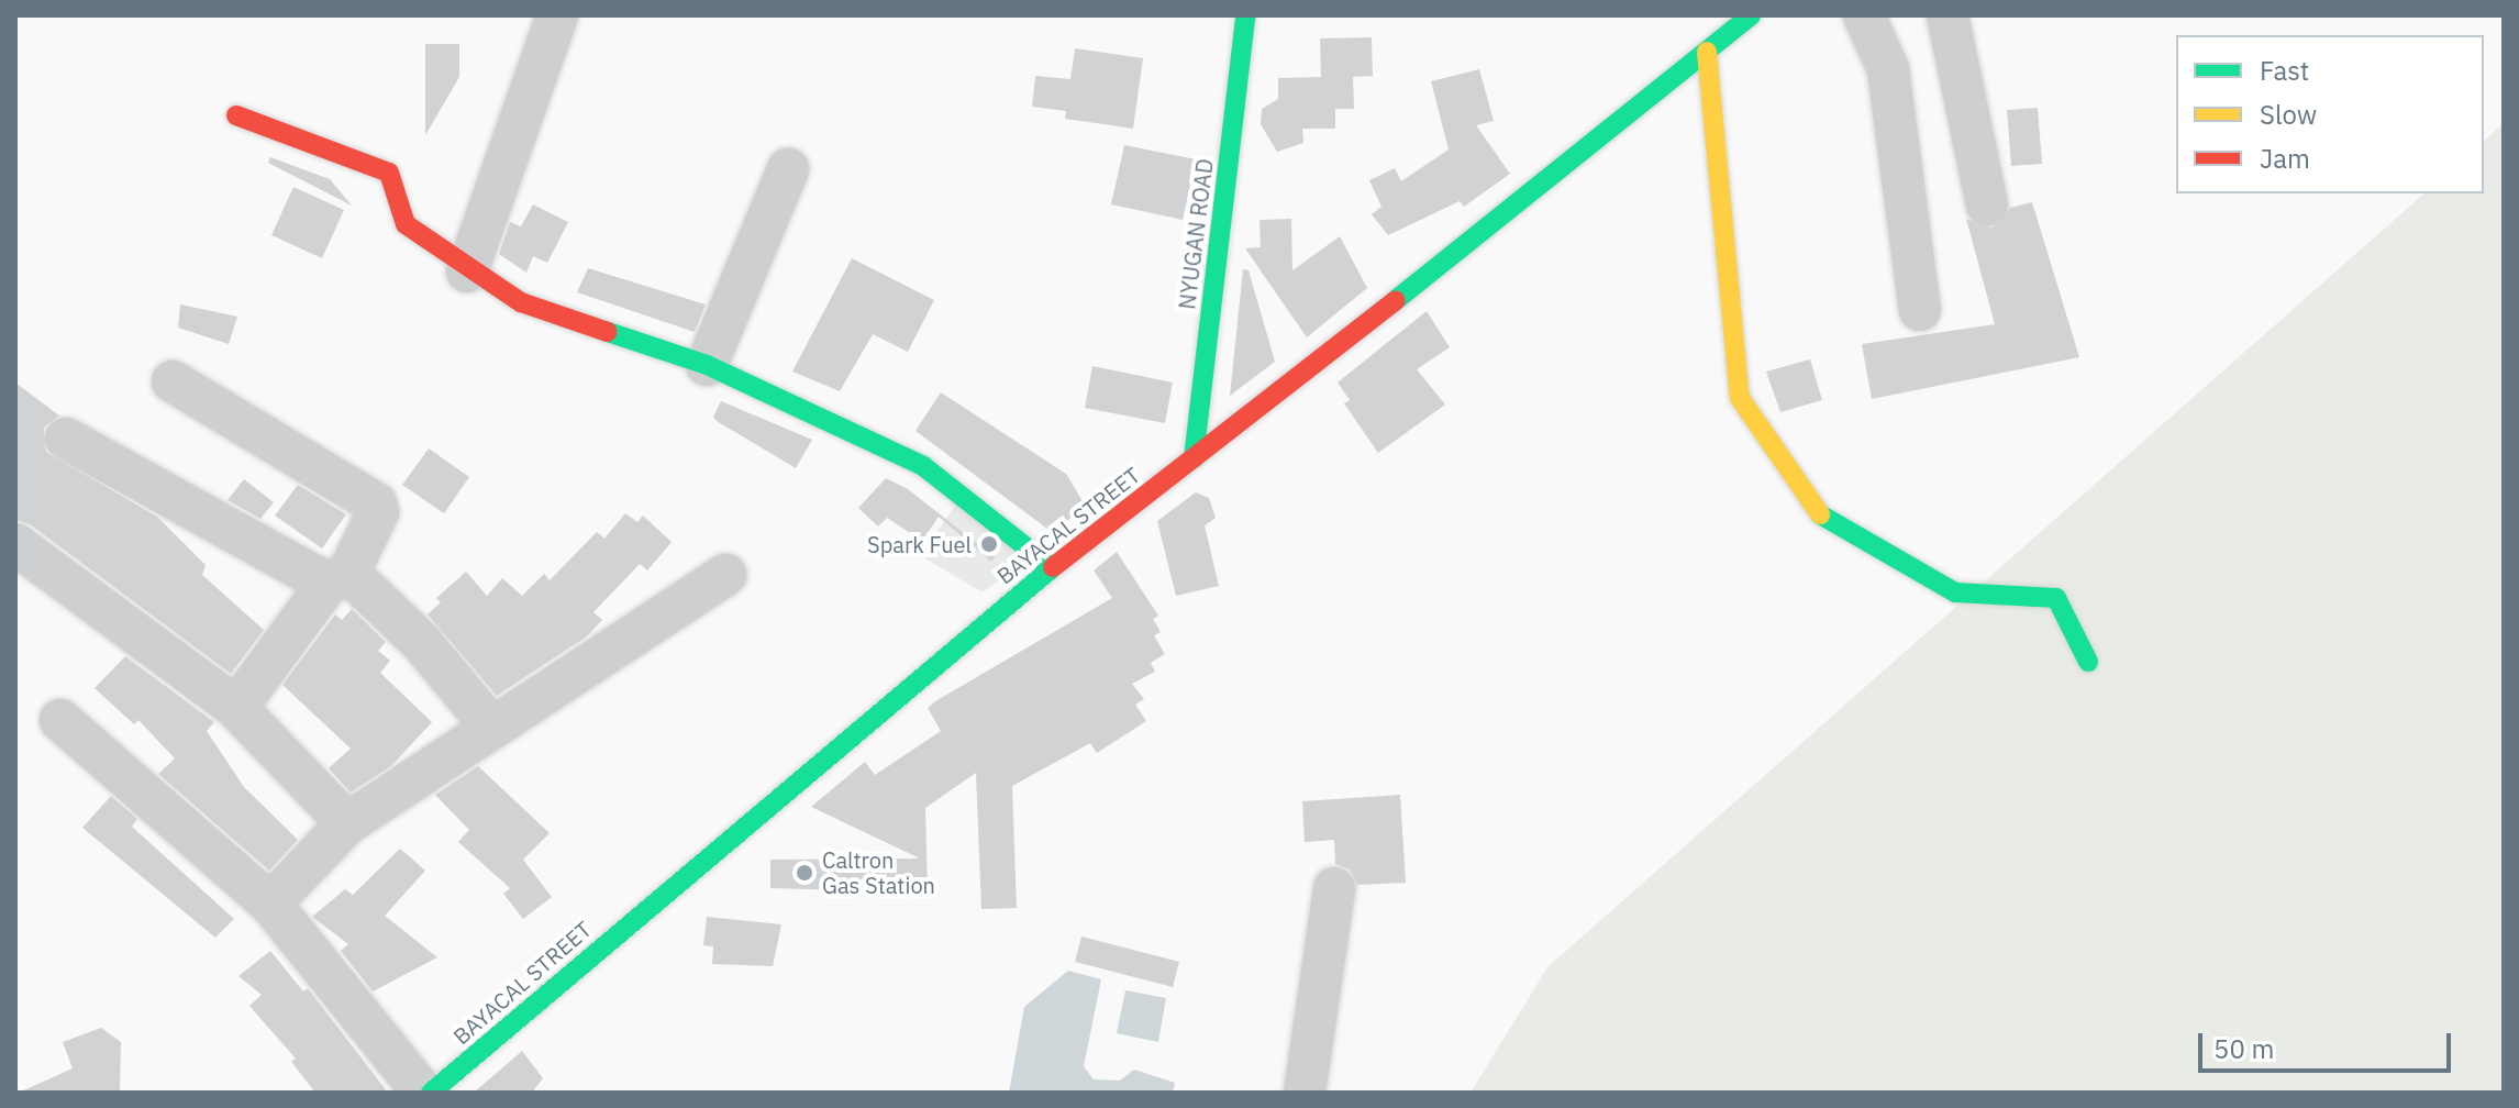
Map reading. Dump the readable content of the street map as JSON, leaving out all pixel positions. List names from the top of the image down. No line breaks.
{"streets":{"main road":["NYUGAN ROAD","BAYACAL STREET"]},"crossings":[["NYUGAN ROAD","BAYACAL STREET"]],"places":["Spark Fuel","Caltron Gas Station"],"legend":["Fast","Slow","Jam"],"scale_bar":"50 m"}
